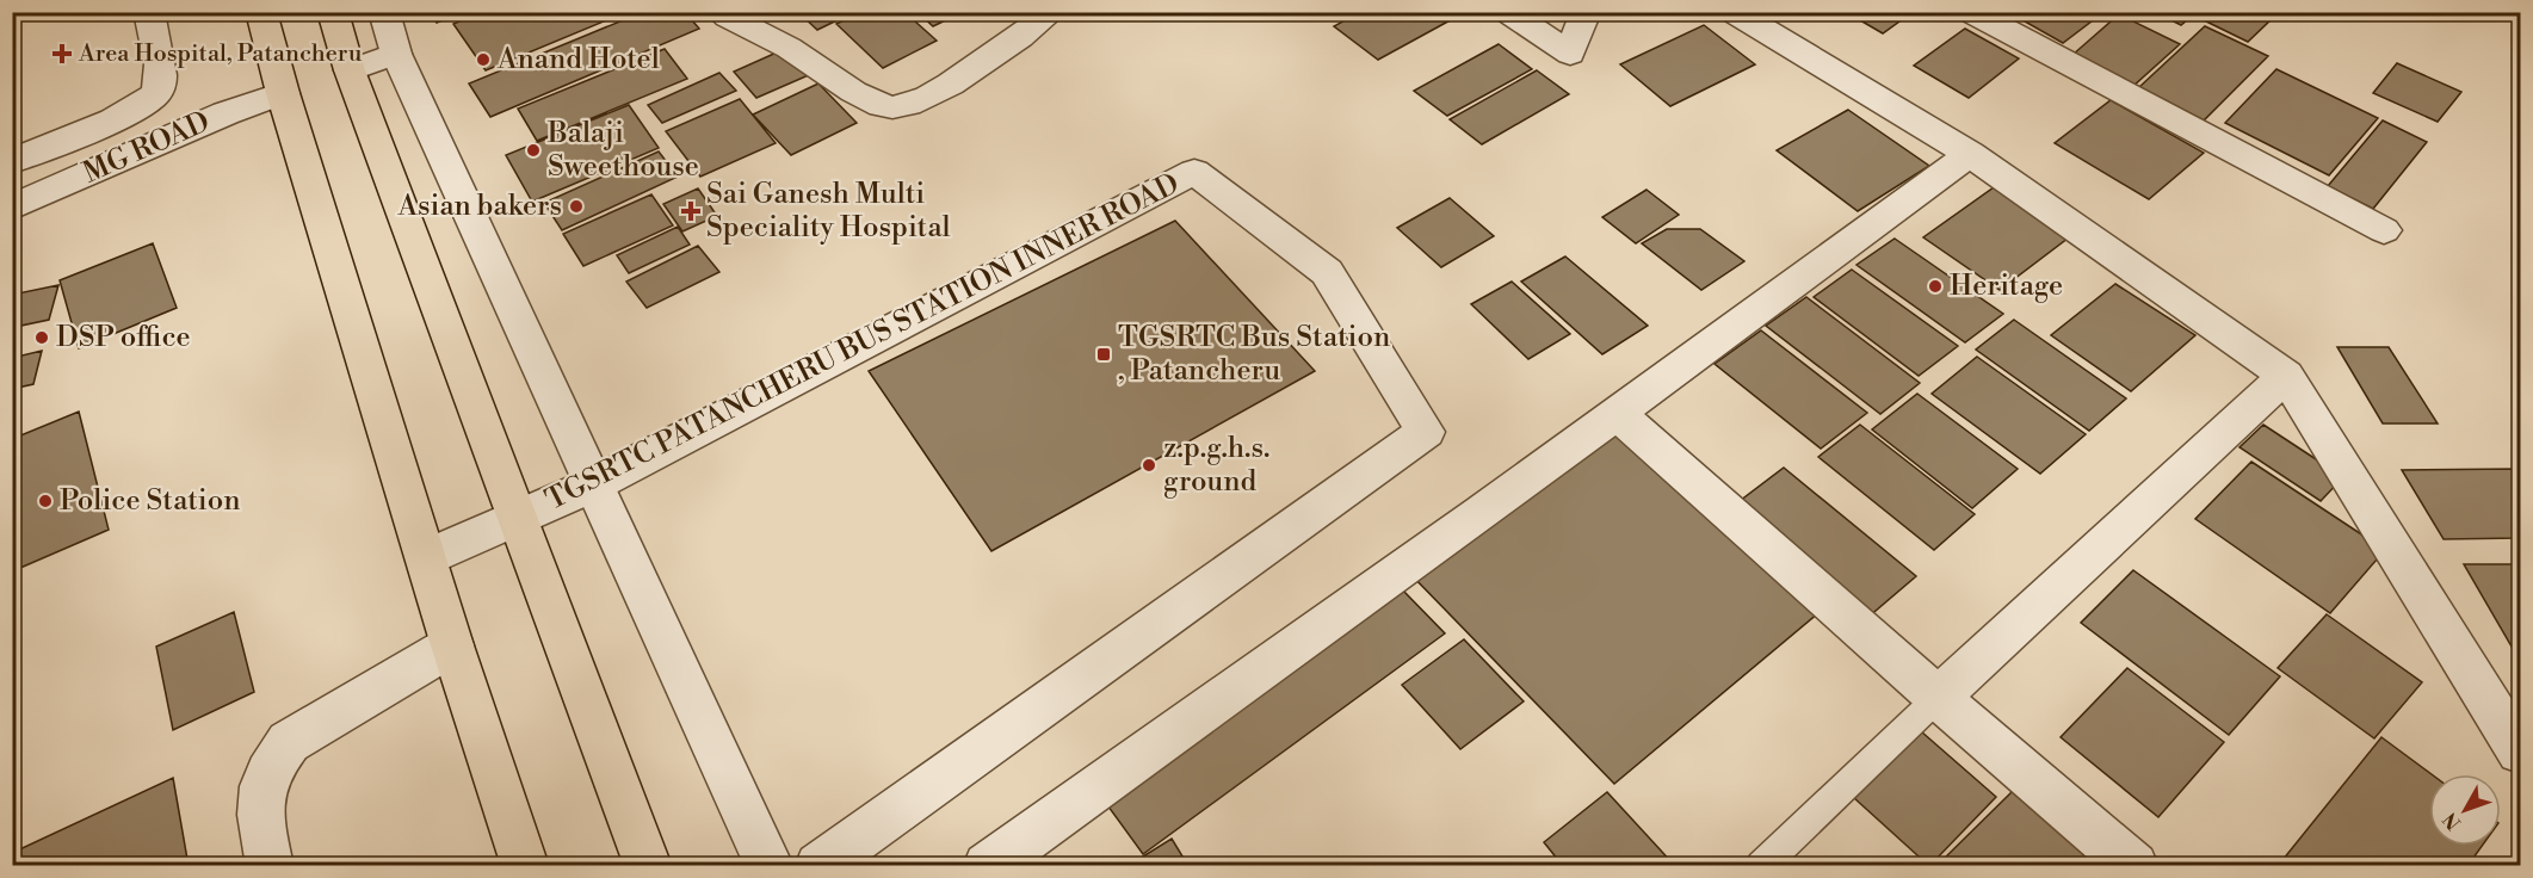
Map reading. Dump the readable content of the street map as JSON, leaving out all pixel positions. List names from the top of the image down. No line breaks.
{"streets":{"street":["MG ROAD","TGSRTC PATANCHERU BUS STATION INNER ROAD"]},"places":{"health":["Area Hospital, Patancheru","Sai Ganesh Multi Speciality Hospital"],"other":["Anand Hotel","Balaji Sweethouse","Asian bakers","Heritage","DSP office","z.p.g.h.s. ground","Police Station"],"transit":["TGSRTC Bus Station , Patancheru"]},"north":"bottom left"}
